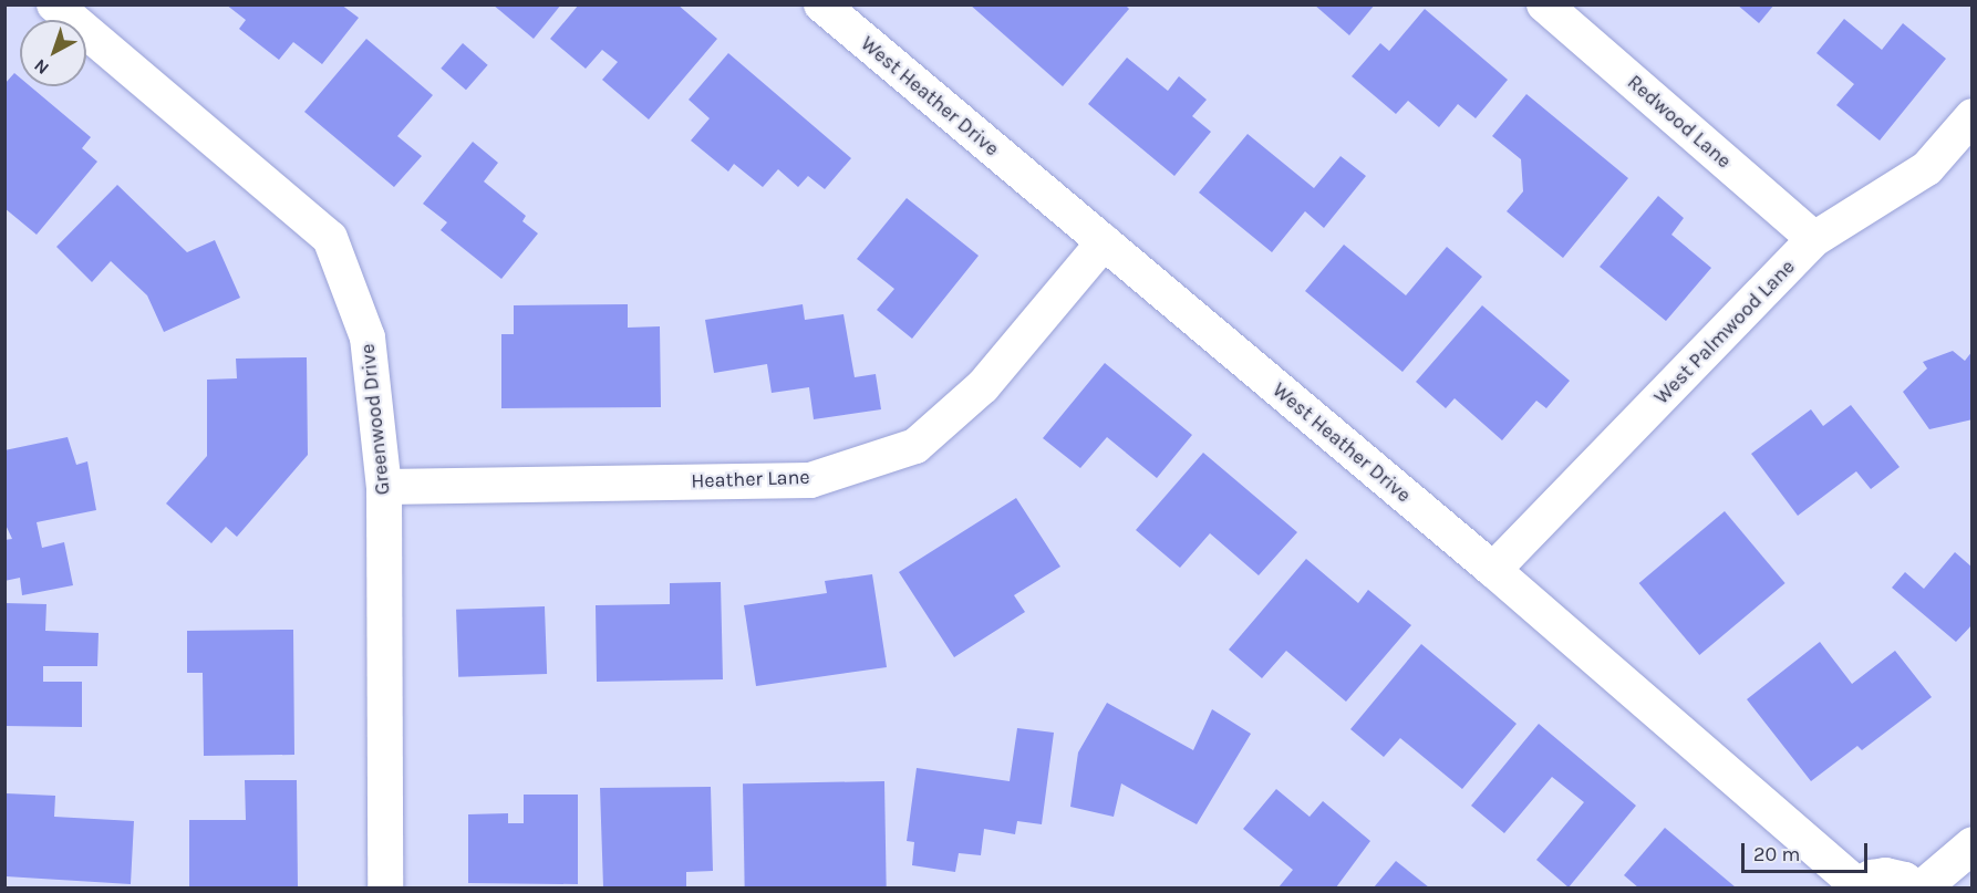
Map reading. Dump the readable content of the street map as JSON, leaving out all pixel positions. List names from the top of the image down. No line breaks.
{"streets":{"street":["West Heather Drive","Redwood Lane","West Palmwood Lane","Greenwood Drive","Heather Lane"]},"crossings":[["West Heather Drive","West Palmwood Lane"],["West Heather Drive","Heather Lane"],["Redwood Lane","West Palmwood Lane"],["Greenwood Drive","Heather Lane"]],"scale_bar":"20 m","north":"bottom left"}
